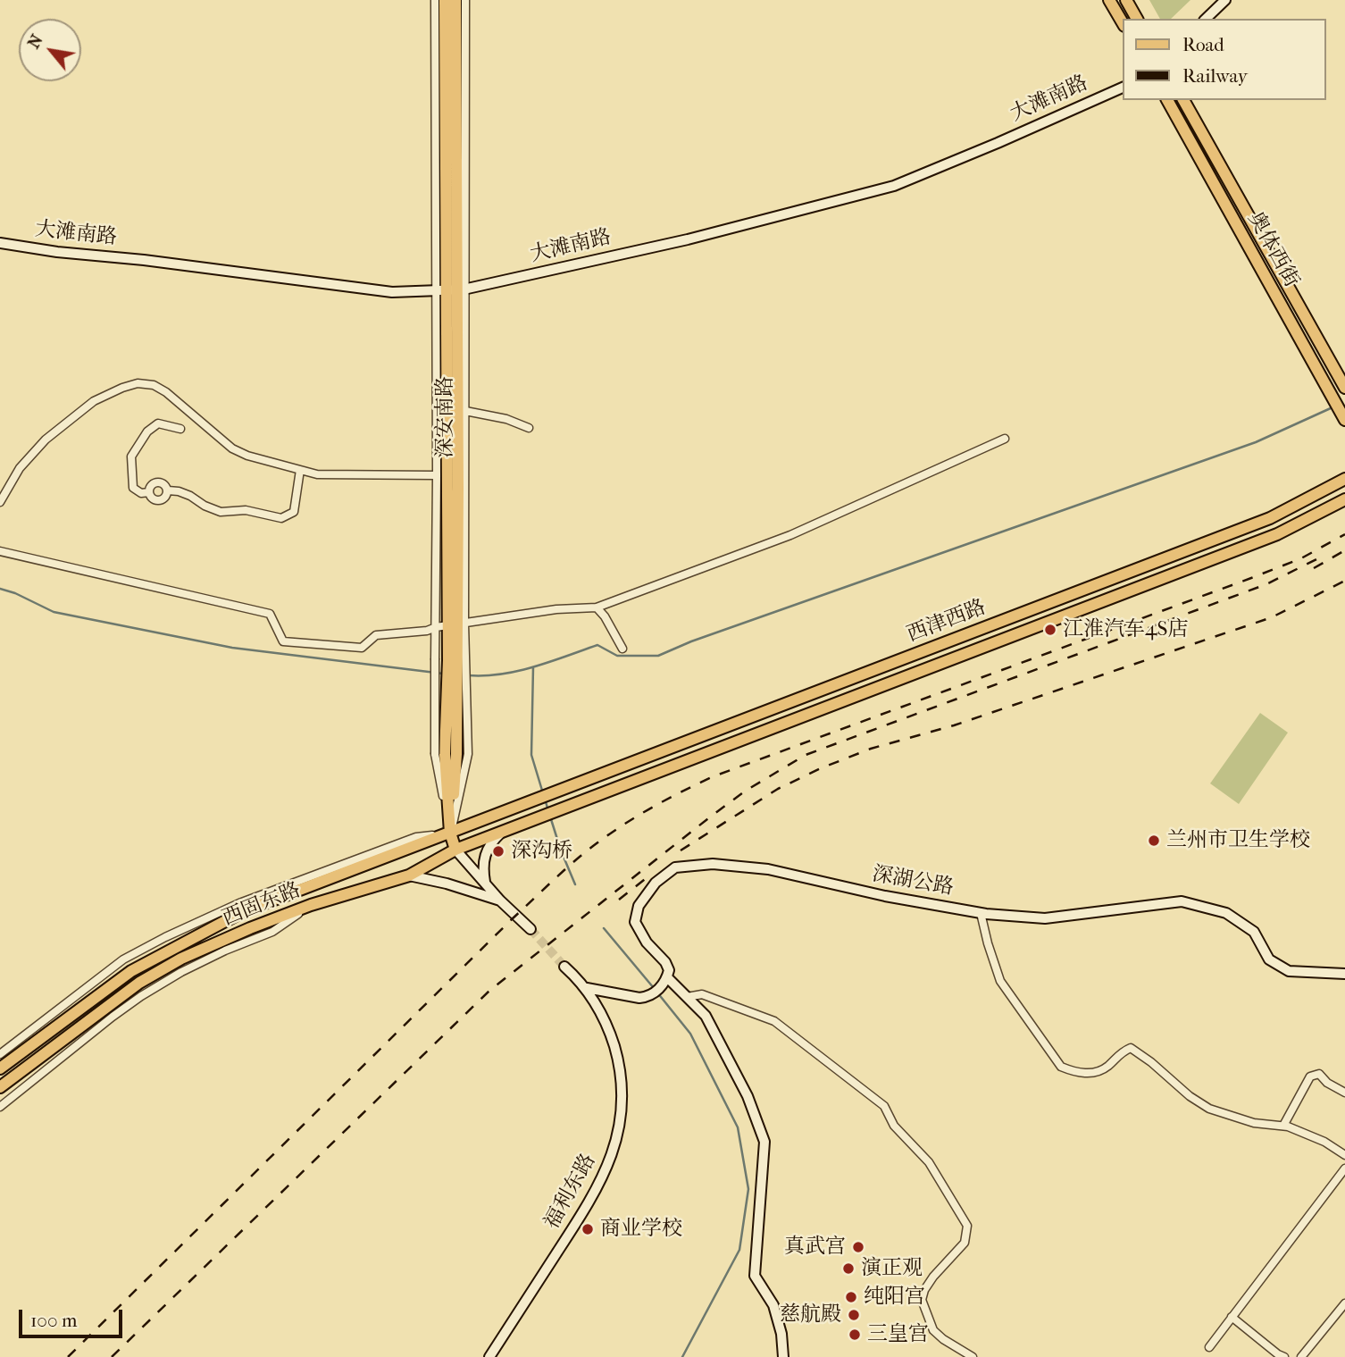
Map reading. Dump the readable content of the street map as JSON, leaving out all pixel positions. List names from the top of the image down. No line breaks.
{"streets":{"main road":["大滩南路","奥体西街","深安南路","西津西路","深湖公路","西固东路","福利东路"]},"crossings":[["大滩南路","深安南路"],["深安南路","西固东路"],["西津西路","西固东路"]],"places":["江淮汽车4S店","兰州市卫生学校","深沟桥","商业学校","真武宫","演正观","纯阳宫","慈航殿","三皇宫"],"legend":["Road","Railway"],"scale_bar":"100 m","north":"top left"}
